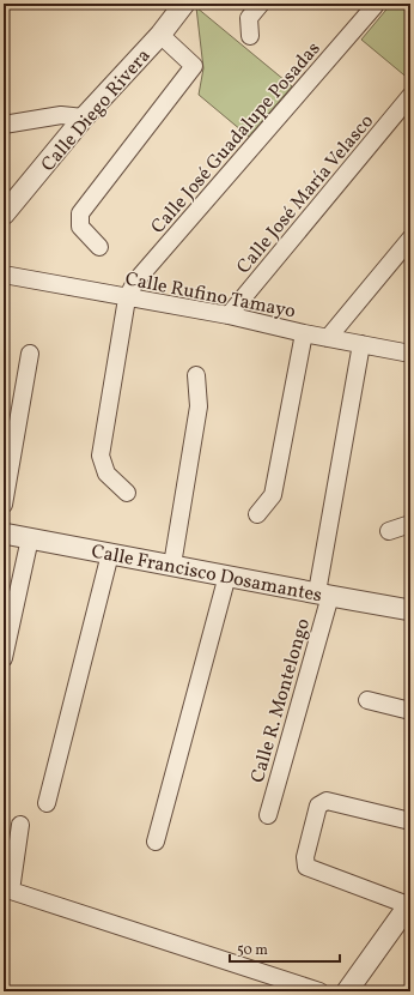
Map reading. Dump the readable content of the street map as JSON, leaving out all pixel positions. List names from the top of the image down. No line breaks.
{"streets":{"street":["Calle Diego Rivera","Calle José Guadalupe Posadas","Calle José María Velasco","Calle Rufino Tamayo","Calle Francisco Dosamantes","Calle R. Montelongo"]},"crossings":[["Calle José Guadalupe Posadas","Calle Rufino Tamayo"],["Calle José María Velasco","Calle Rufino Tamayo"],["Calle Rufino Tamayo","Calle R. Montelongo"],["Calle Francisco Dosamantes","Calle R. Montelongo"]],"scale_bar":"50 m"}
